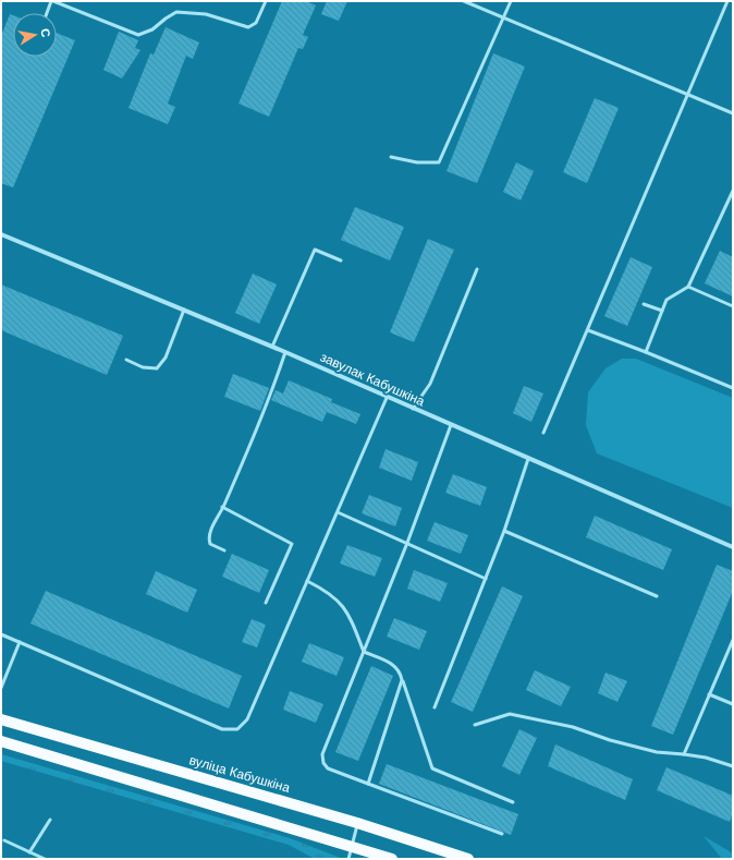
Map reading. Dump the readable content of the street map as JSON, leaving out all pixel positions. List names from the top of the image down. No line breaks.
{"streets":{"main road":["вуліца Кабушкіна"],"street":["завулак Кабушкіна"]},"north":"right"}
